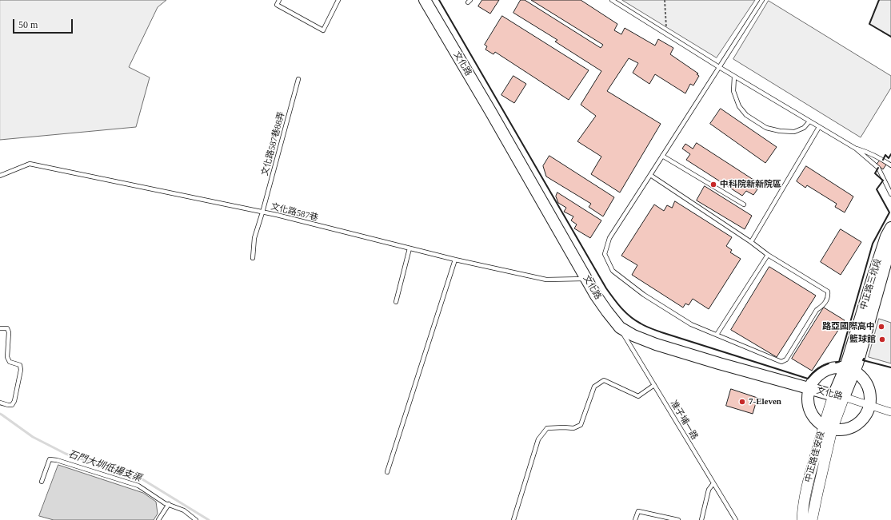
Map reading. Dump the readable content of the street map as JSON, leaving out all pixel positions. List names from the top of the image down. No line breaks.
{"streets":{"main road":["文化路","中正路三坑段","中正路佳安段"],"lane":["文化路587巷88弄","文化路587巷","准子埔一路"]},"crossings":[["文化路","文化路587巷"],["文化路","中正路三坑段"],["文化路","准子埔一路"],["文化路","中正路佳安段"],["文化路587巷88弄","文化路587巷"],["中正路三坑段","中正路佳安段"]],"water":["石門大圳低揚支渠"],"places":["中科院新新院區","路亞國際高中","籃球館","7-Eleven"],"scale_bar":"50 m"}
